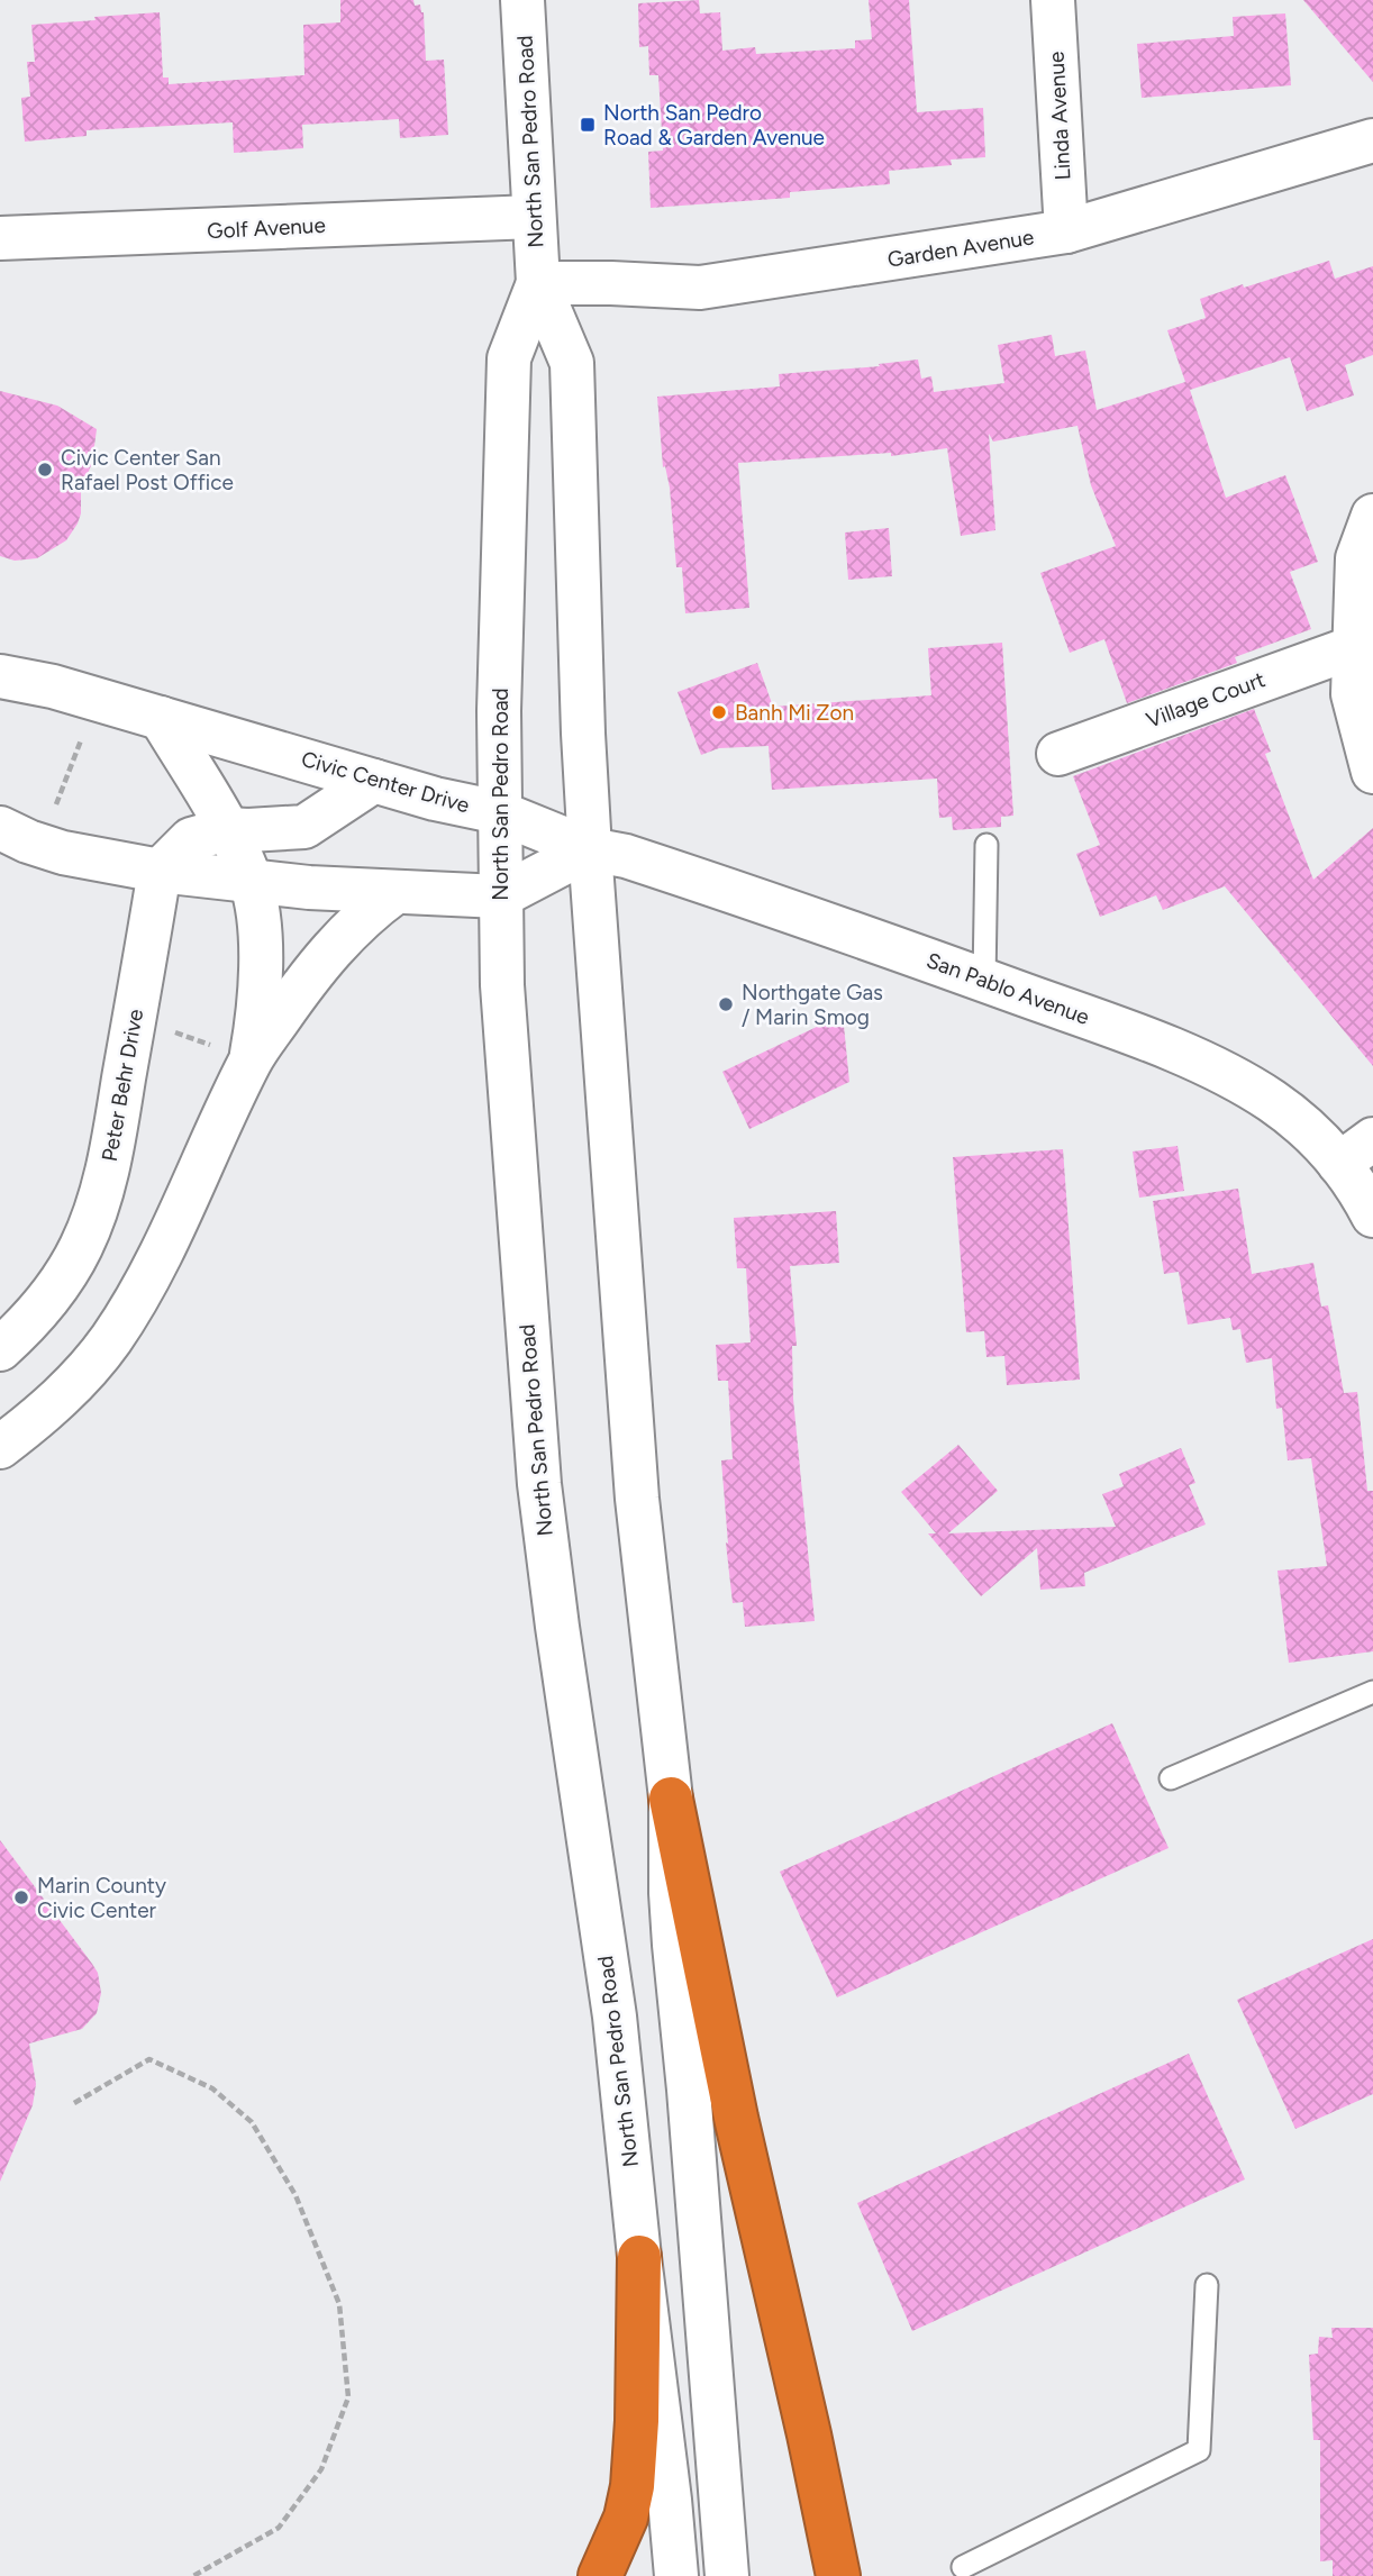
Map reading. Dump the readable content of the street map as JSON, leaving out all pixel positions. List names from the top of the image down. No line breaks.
{"streets":{"street":["Linda Avenue","North San Pedro Road","Golf Avenue","Garden Avenue","Village Court","Civic Center Drive","San Pablo Avenue","Peter Behr Drive"]},"crossings":[["Linda Avenue","Garden Avenue"],["North San Pedro Road","Golf Avenue"],["North San Pedro Road","Garden Avenue"],["North San Pedro Road","Civic Center Drive"],["North San Pedro Road","San Pablo Avenue"],["Civic Center Drive","San Pablo Avenue"]],"places":{"transit":["North San Pedro Road & Garden Avenue"],"other":["Civic Center San Rafael Post Office","Banh Mi Zon","Northgate Gas / Marin Smog","Marin County Civic Center"]}}
